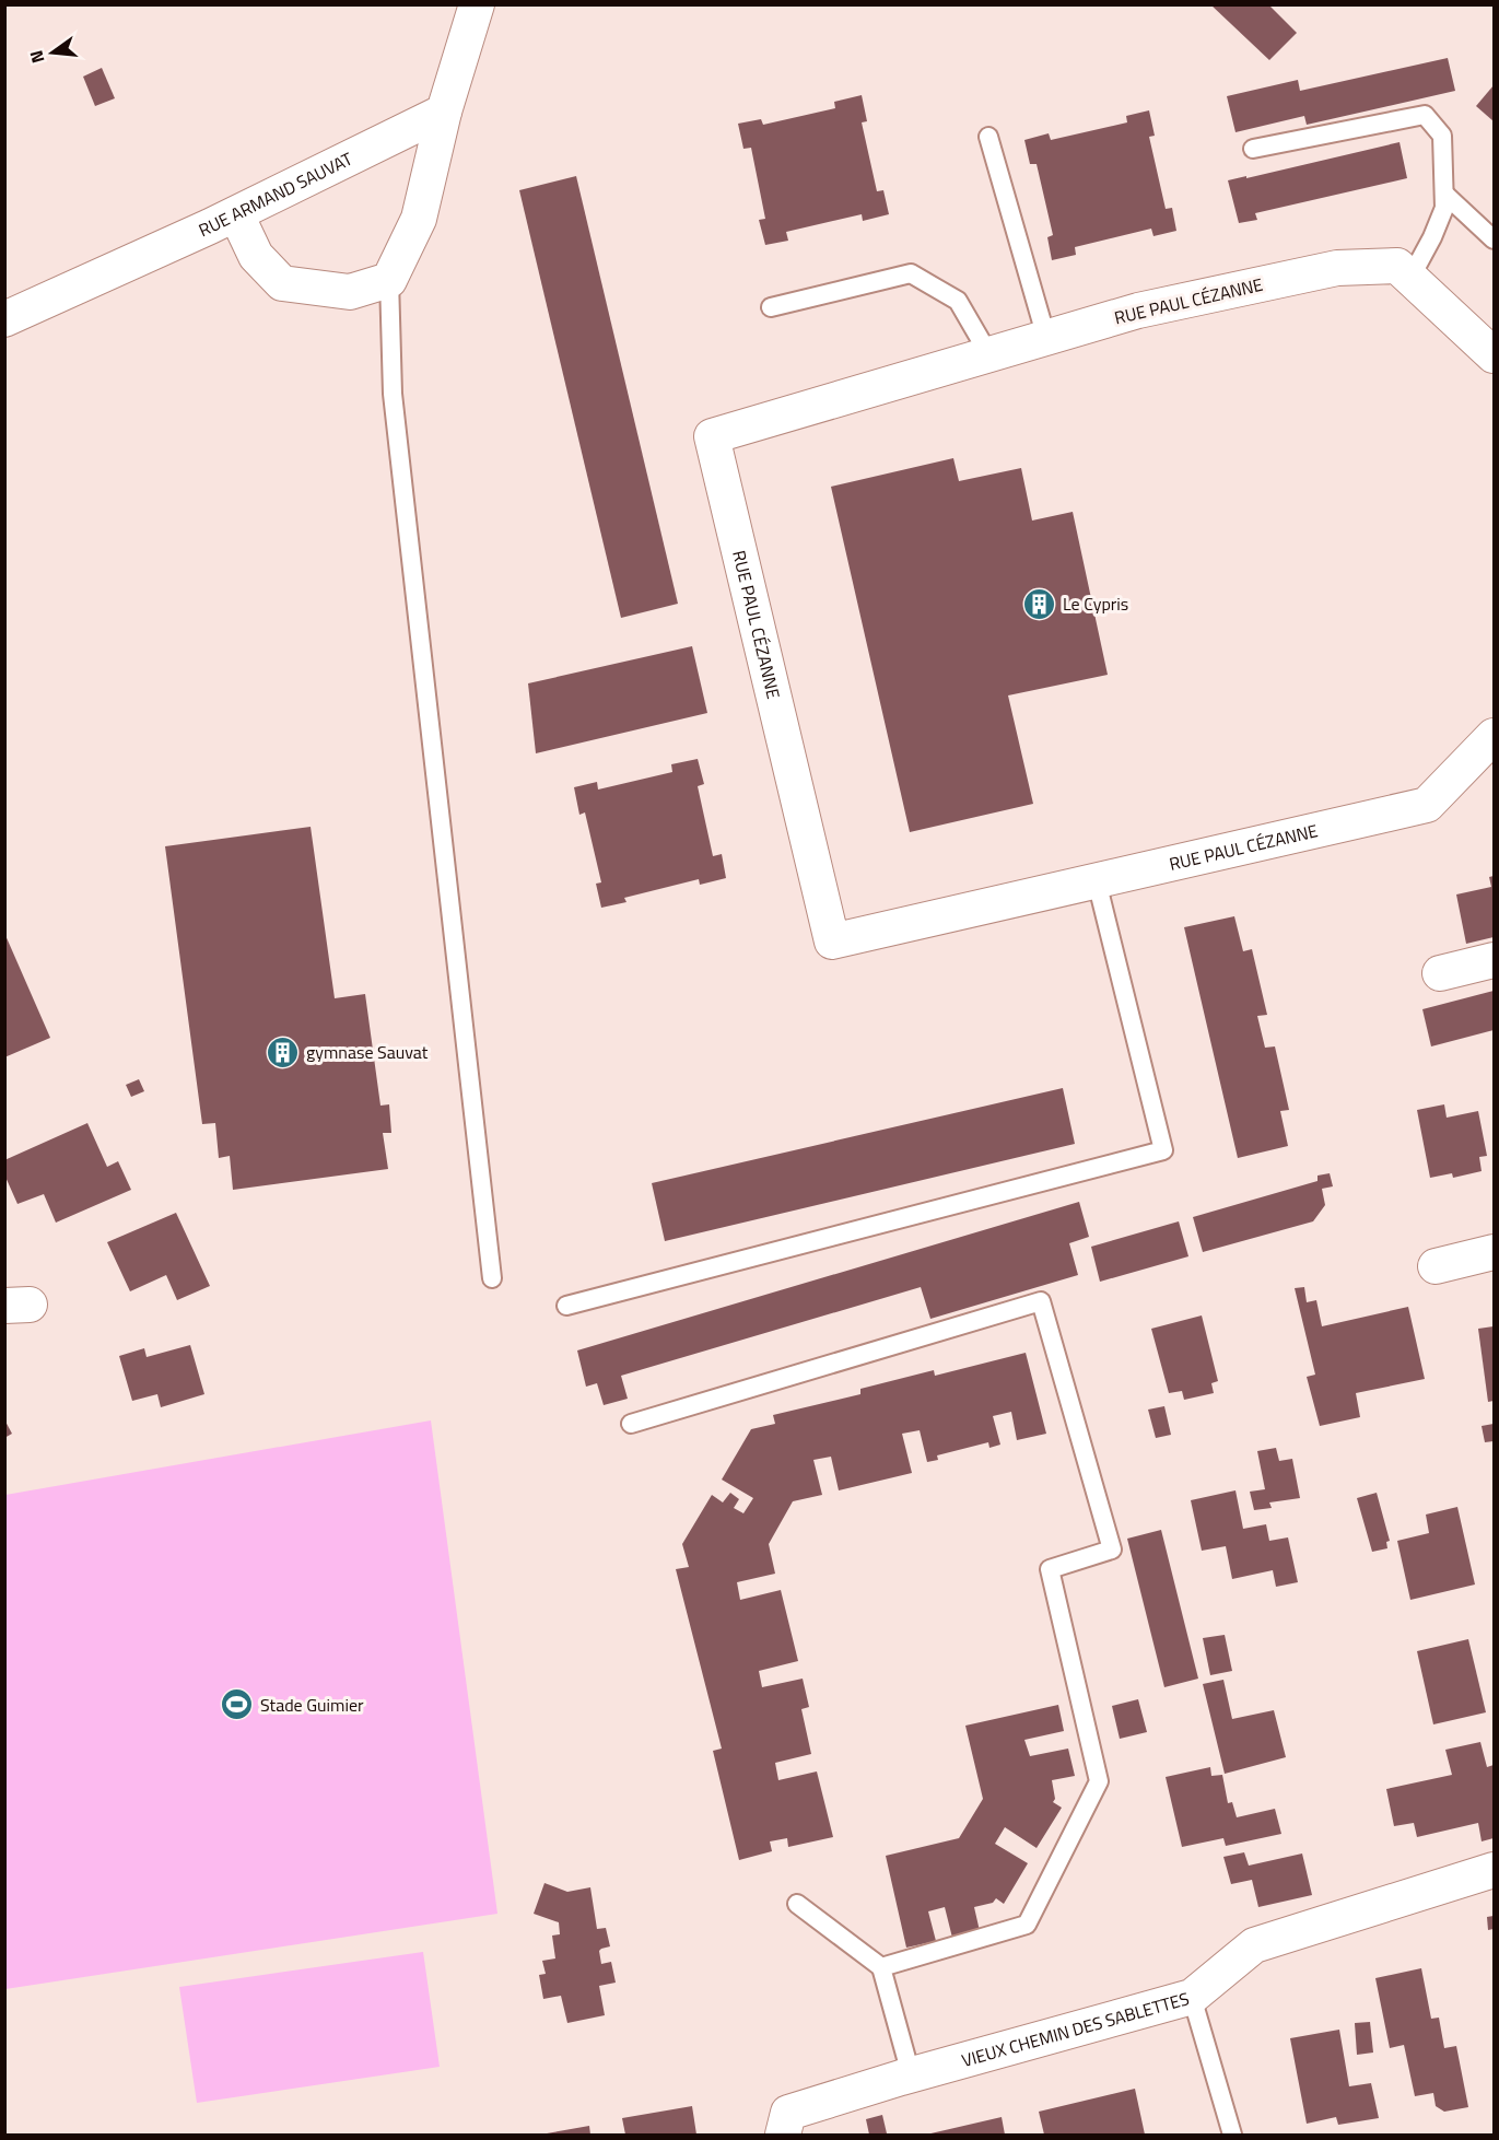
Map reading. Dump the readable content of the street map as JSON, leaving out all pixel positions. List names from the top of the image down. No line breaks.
{"streets":{"street":["RUE ARMAND SAUVAT","RUE PAUL CÉZANNE","VIEUX CHEMIN DES SABLETTES"]},"places":{"building":["Le Cypris","gymnase Sauvat"],"sports":["Stade Guimier"]},"north":"left"}
